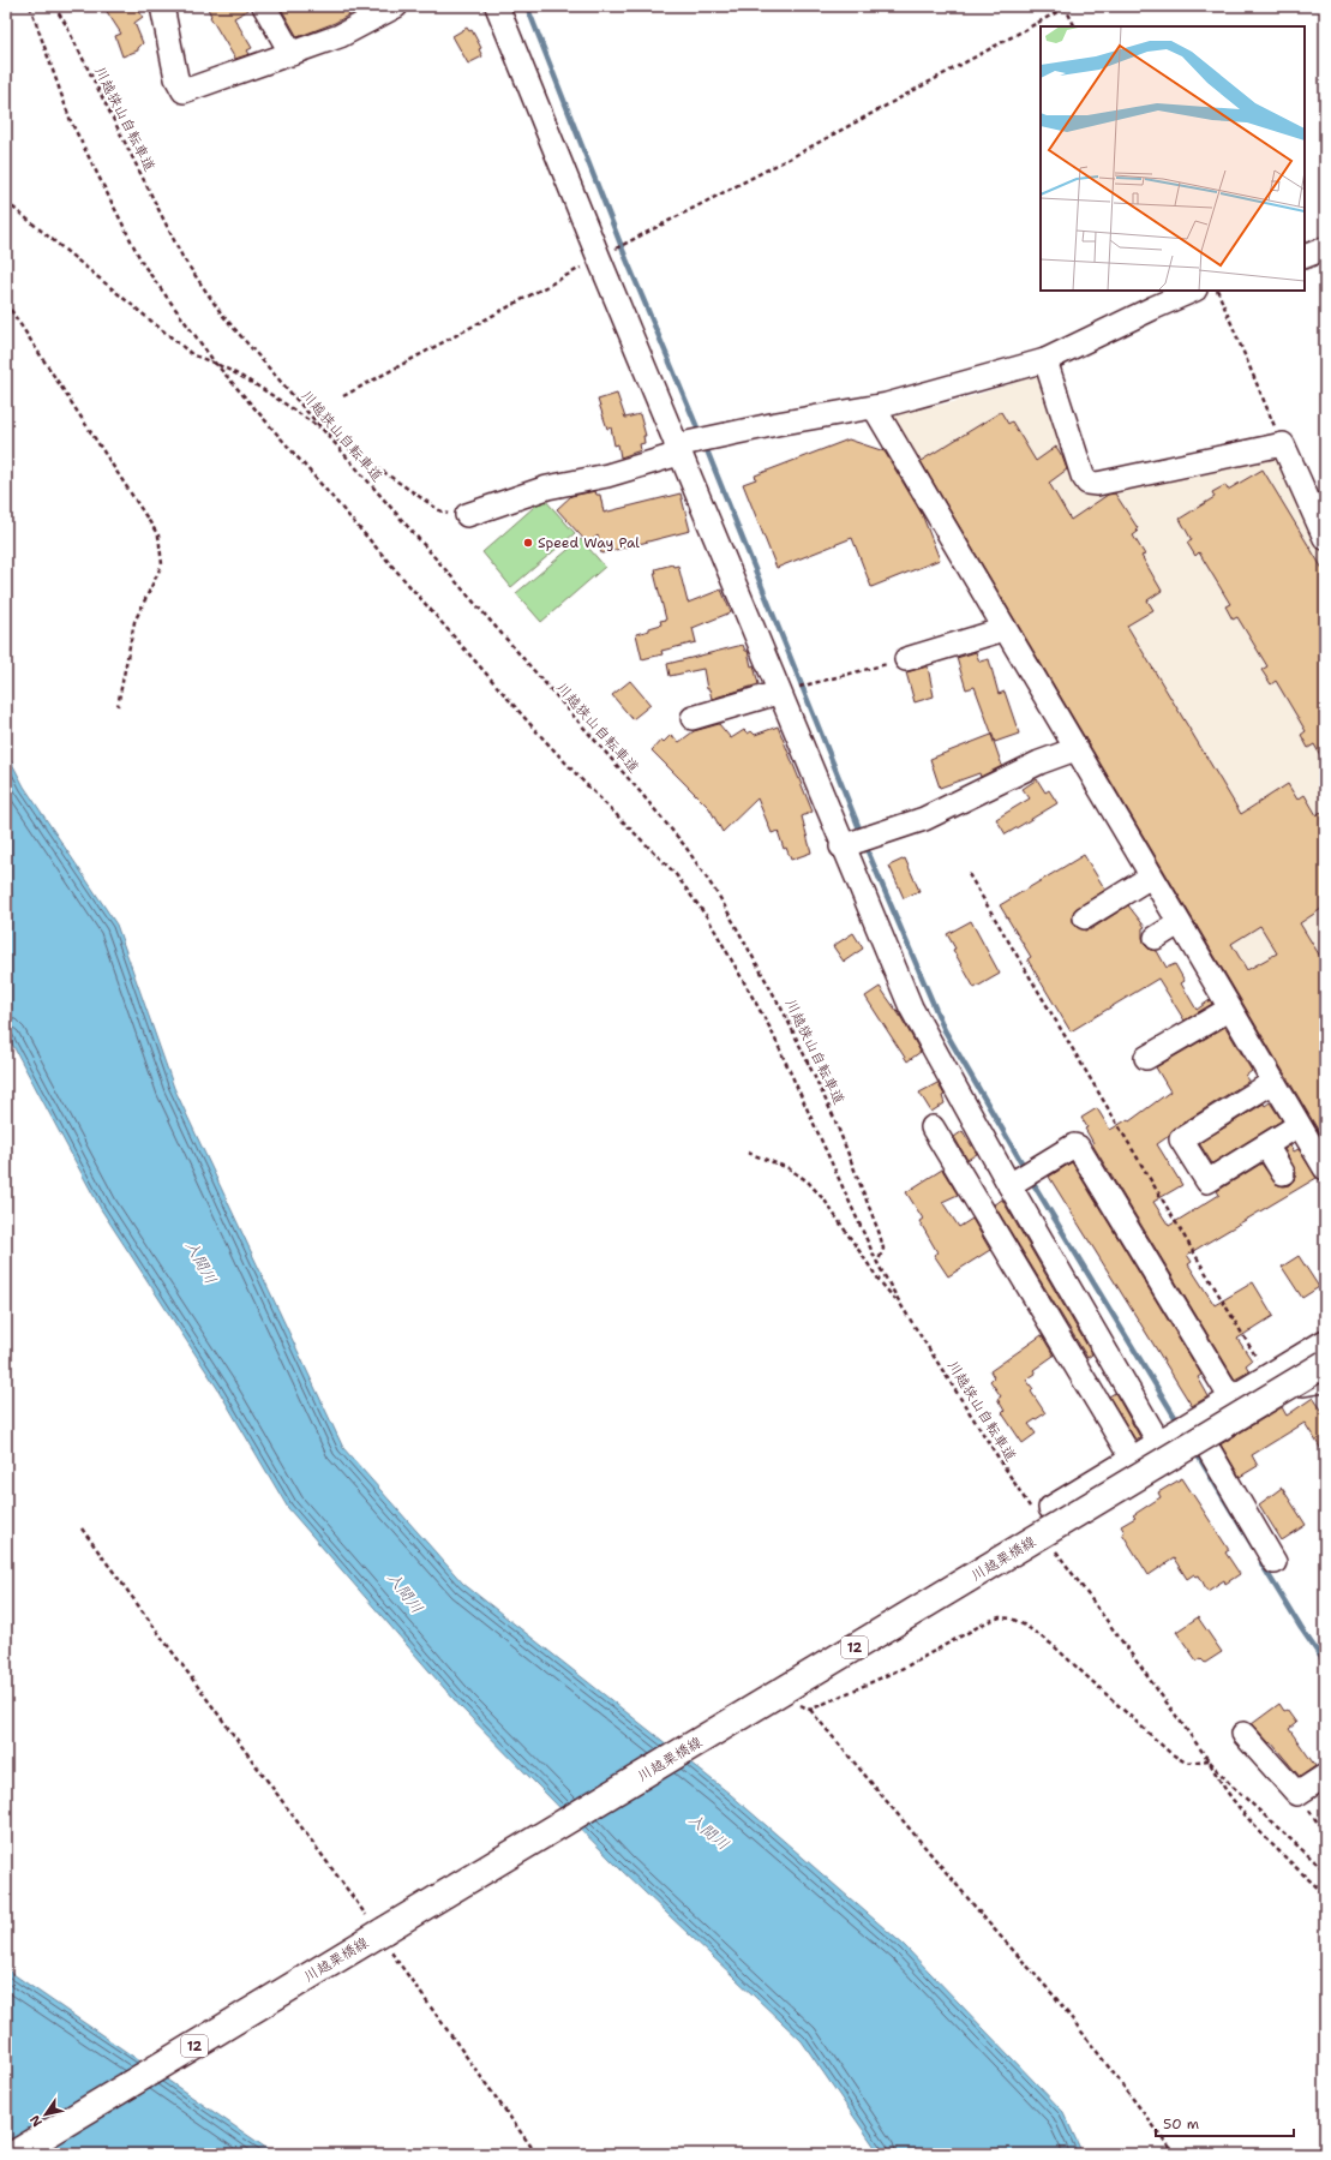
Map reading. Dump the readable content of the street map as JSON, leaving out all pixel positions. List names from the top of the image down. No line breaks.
{"streets":{"main road":["川越栗橋線","12"],"path":["川越狭山自転車道"]},"water":["入間川"],"places":["Speed Way Pal"],"scale_bar":"50 m","north":"bottom left"}
